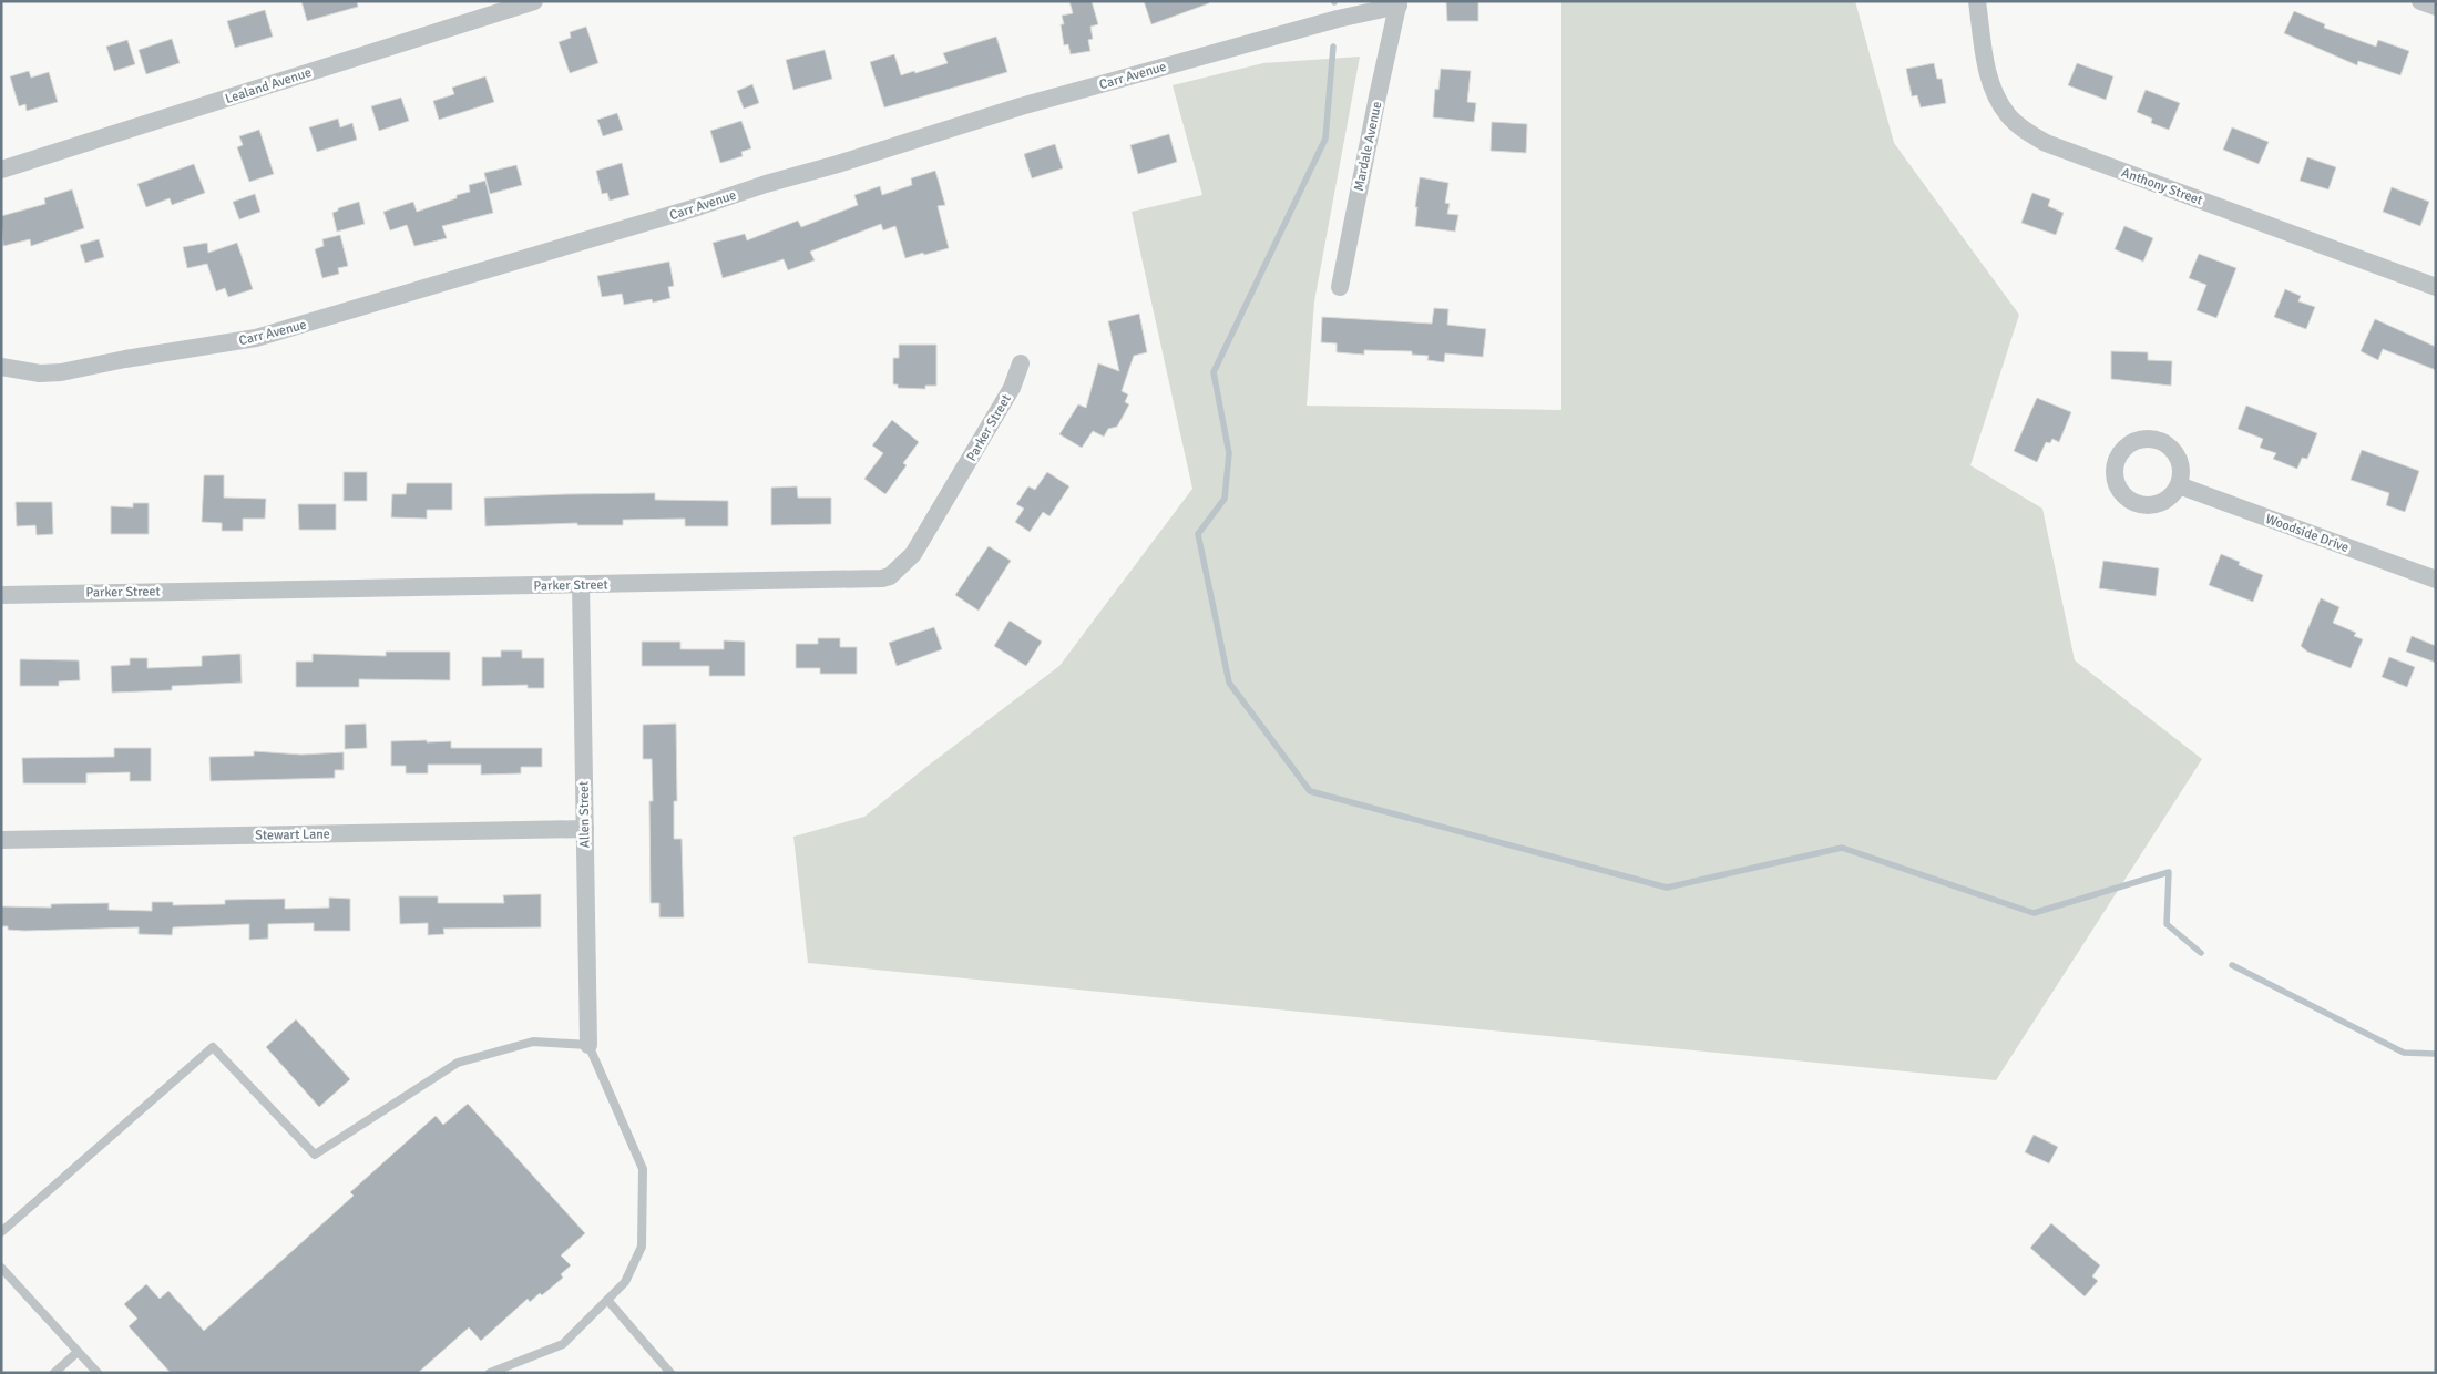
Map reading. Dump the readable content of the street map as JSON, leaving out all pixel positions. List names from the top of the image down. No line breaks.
{"streets":{"street":["Carr Avenue","Lealand Avenue","Mardale Avenue","Anthony Street","Parker Street","Woodside Drive","Allen Street","Stewart Lane"]},"crossings":[["Carr Avenue","Mardale Avenue"],["Parker Street","Allen Street"],["Allen Street","Stewart Lane"]]}
